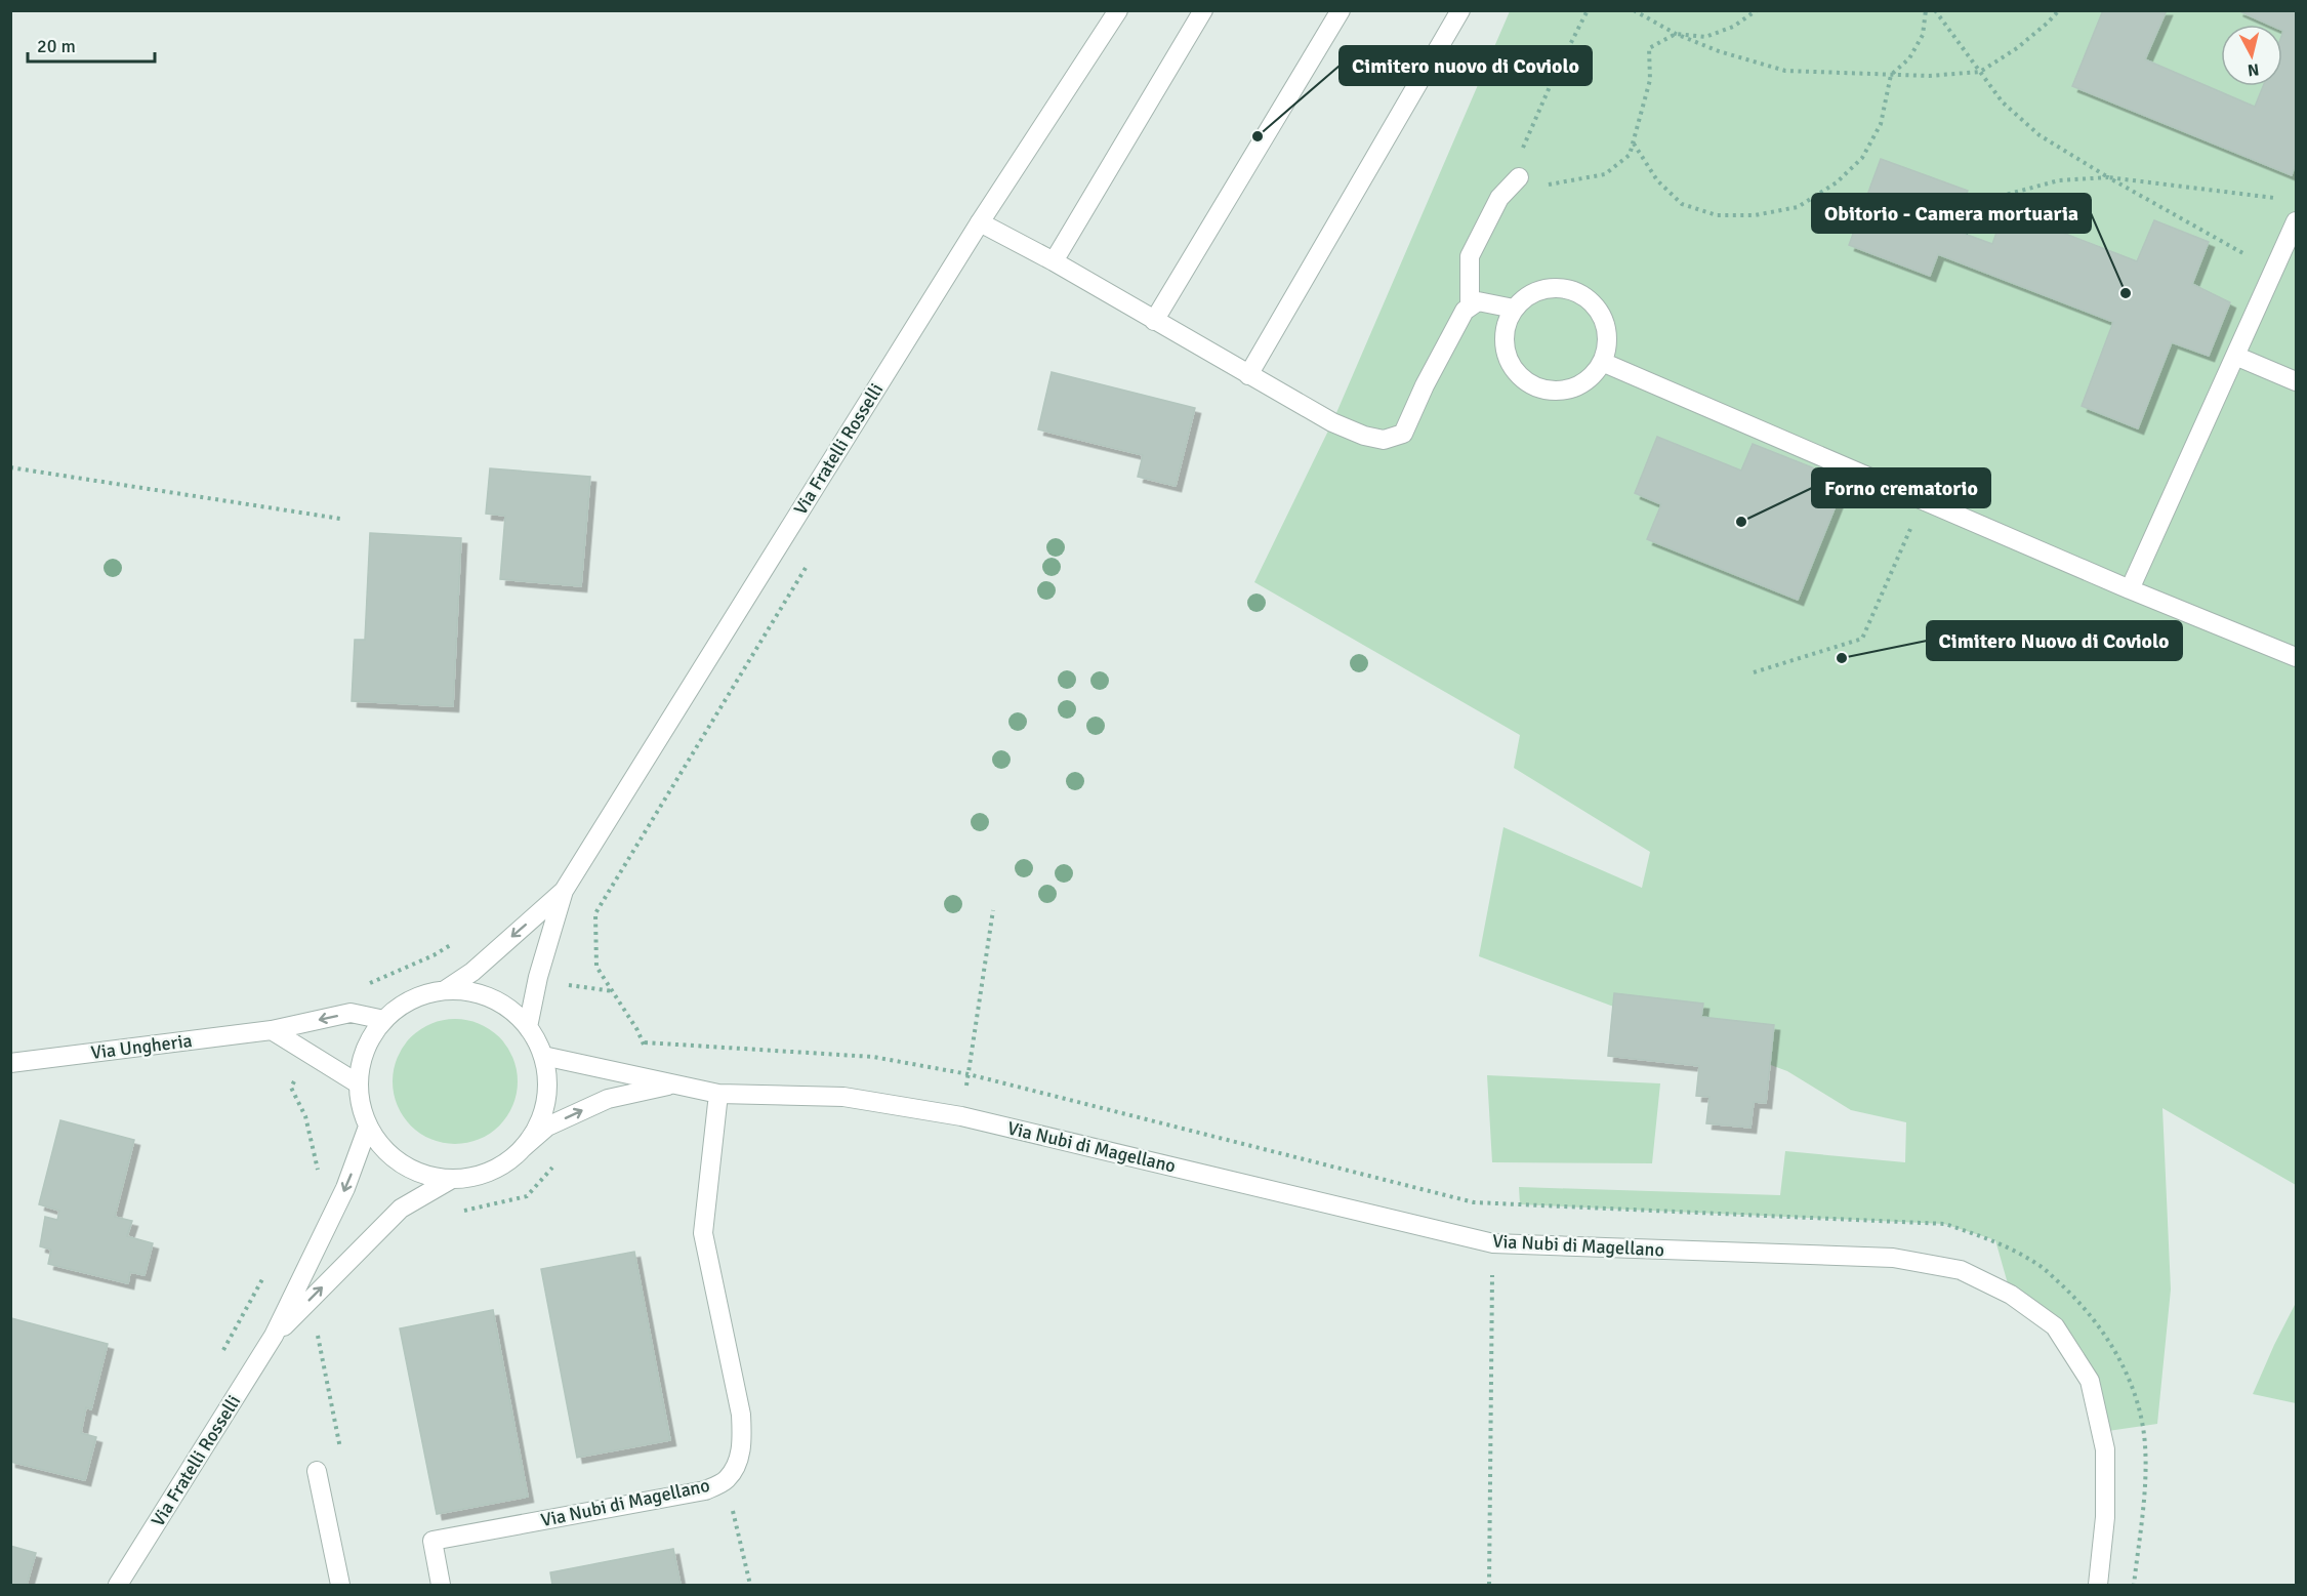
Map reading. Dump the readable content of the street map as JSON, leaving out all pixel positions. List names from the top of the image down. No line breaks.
{"streets":{"street":["Via Fratelli Rosselli","Via Ungheria","Via Nubi di Magellano"]},"crossings":[["Via Fratelli Rosselli","Via Ungheria"],["Via Fratelli Rosselli","Via Nubi di Magellano"],["Via Ungheria","Via Nubi di Magellano"]],"places":["Cimitero nuovo di Coviolo","Obitorio - Camera mortuaria","Forno crematorio","Cimitero Nuovo di Coviolo"],"scale_bar":"20 m","north":"bottom"}
